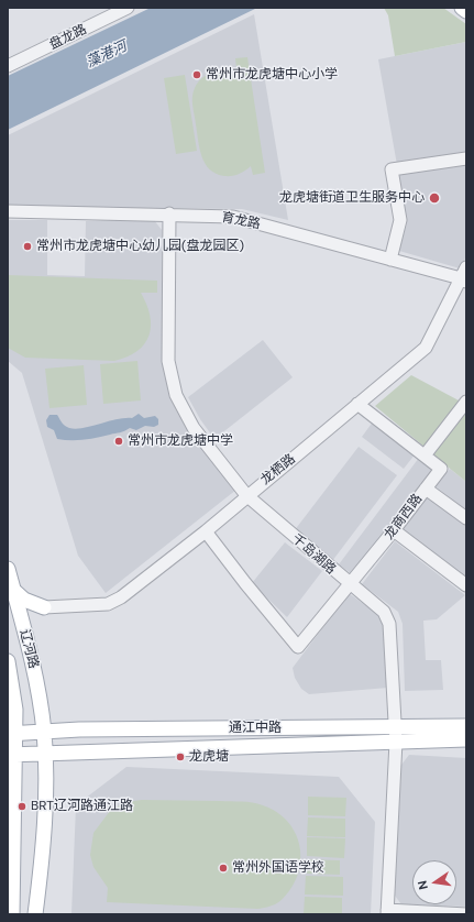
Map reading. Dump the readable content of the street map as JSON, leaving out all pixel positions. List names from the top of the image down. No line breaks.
{"streets":{"main road":["辽河路","通江中路"],"street":["盘龙路","育龙路","龙栖路","龙商西路","千岛湖路"]},"crossings":[["育龙路","龙栖路"],["育龙路","千岛湖路"],["龙栖路","龙商西路"],["龙栖路","千岛湖路"],["龙商西路","千岛湖路"],["千岛湖路","通江中路"],["辽河路","通江中路"]],"water":["藻港河"],"places":["常州市龙虎塘中心小学","龙虎塘街道卫生服务中心","常州市龙虎塘中心幼儿园(盘龙园区)","常州市龙虎塘中学","龙虎塘","BRT辽河路通江路","常州外国语学校"],"north":"left"}
